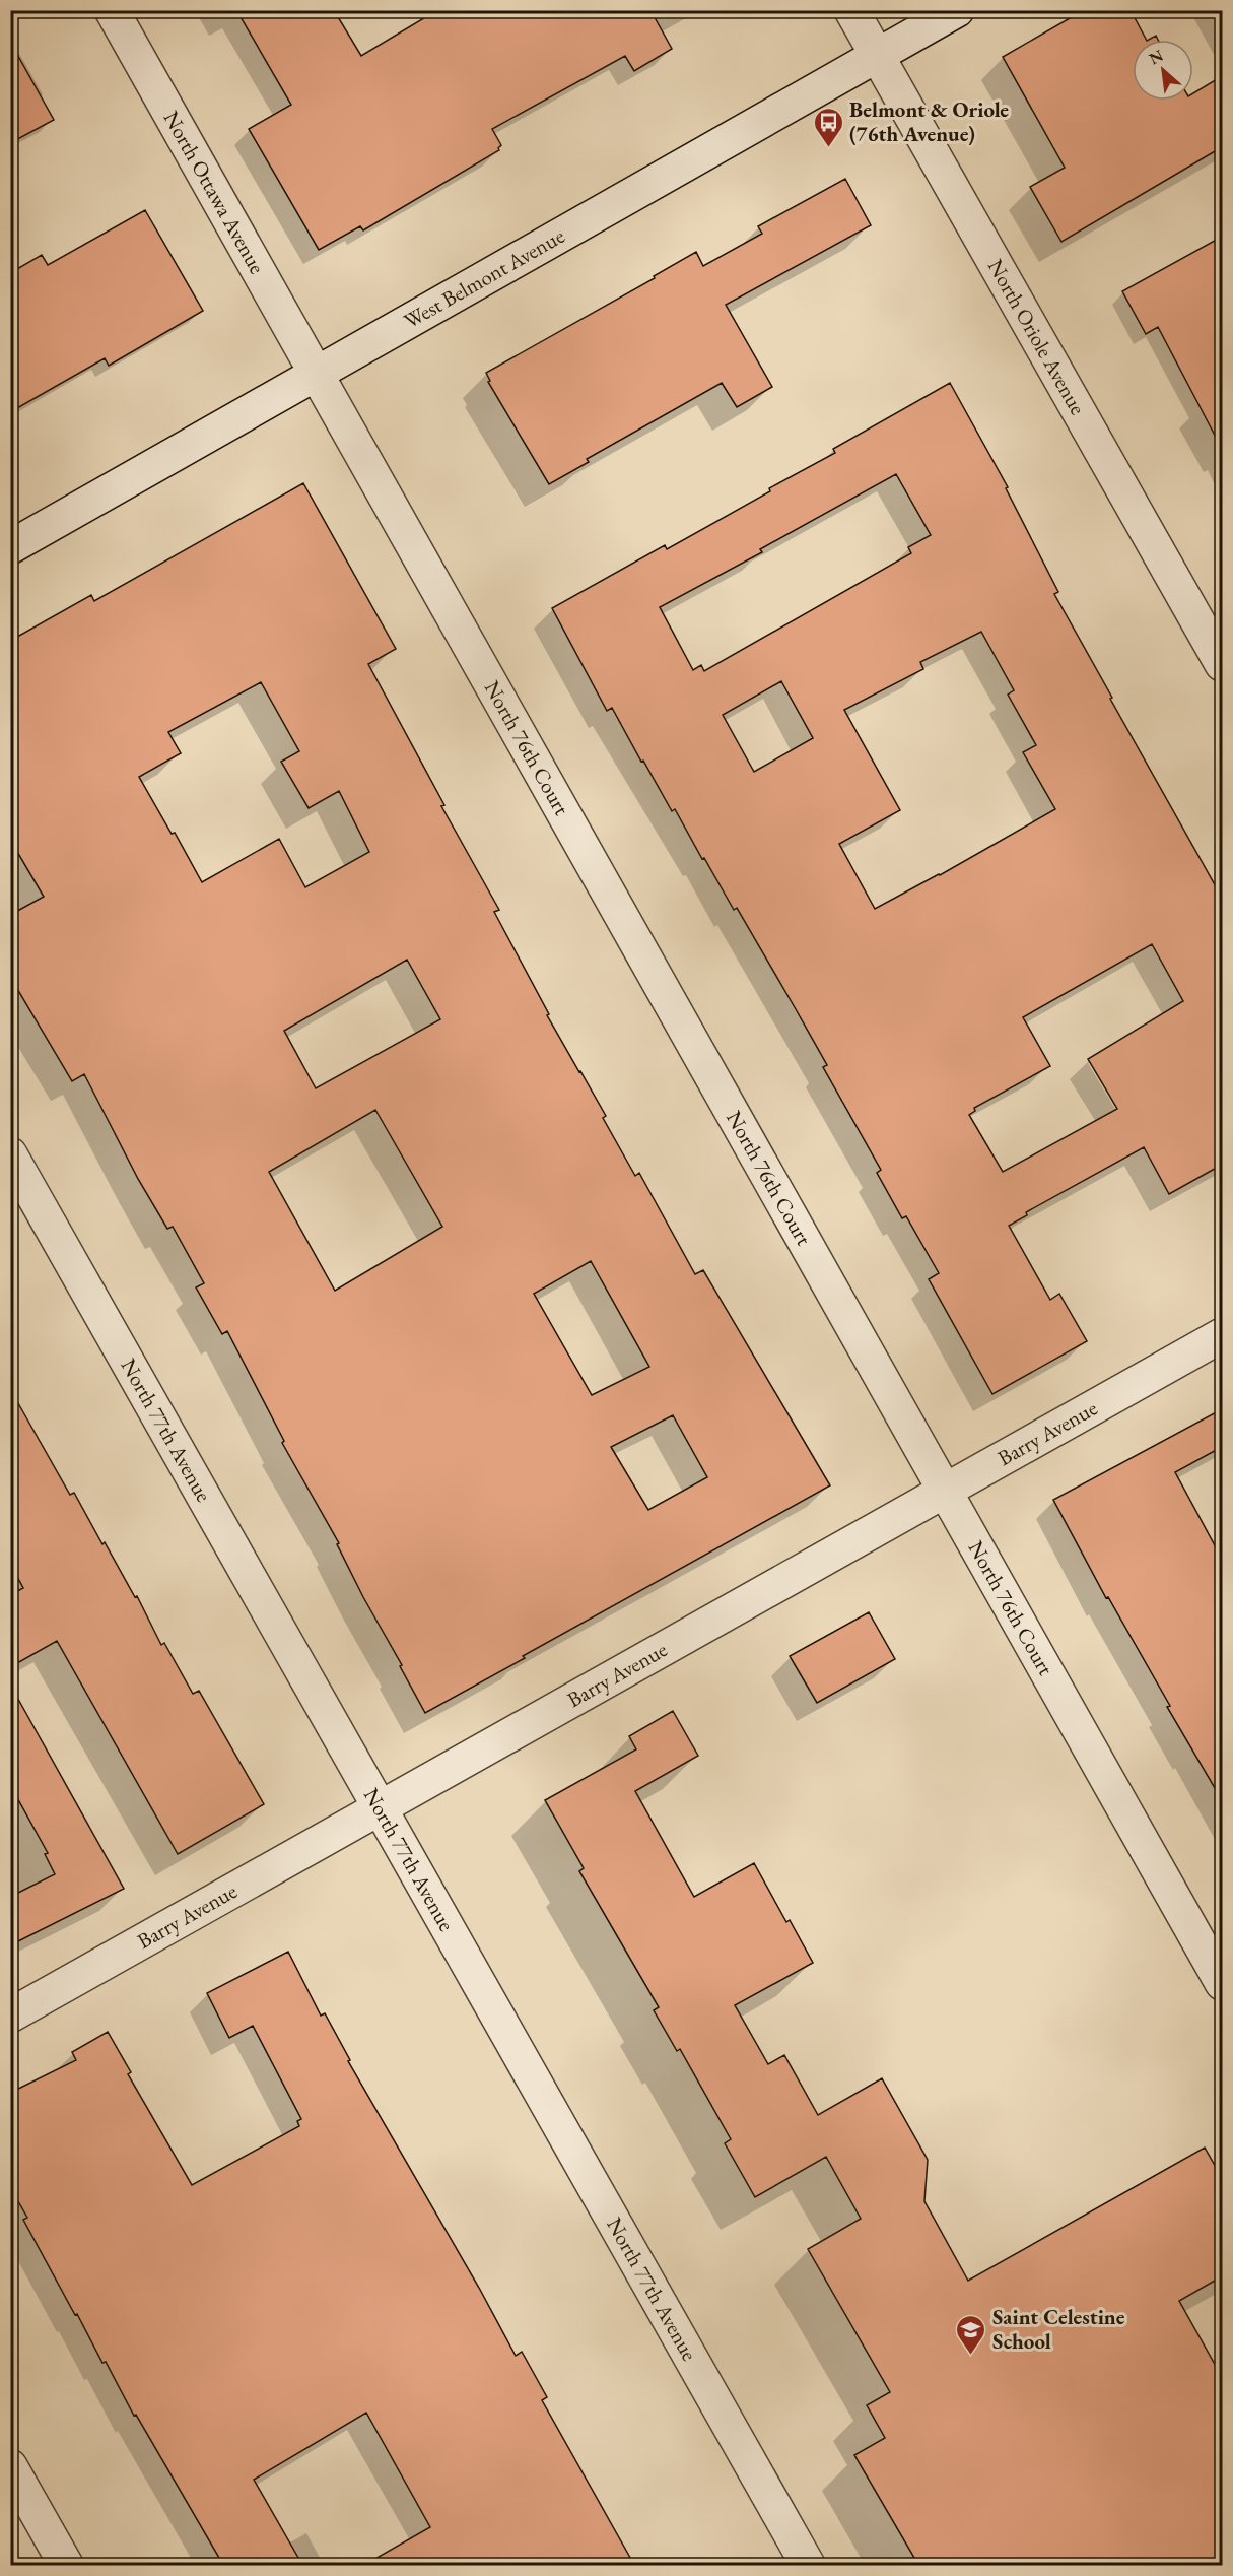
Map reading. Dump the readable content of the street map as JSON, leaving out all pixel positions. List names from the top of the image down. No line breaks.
{"streets":{"street":["North Ottawa Avenue","West Belmont Avenue","North Oriole Avenue","North 76th Court","North 77th Avenue","Barry Avenue"]},"crossings":[["North Ottawa Avenue","West Belmont Avenue"],["North Ottawa Avenue","North 76th Court"],["West Belmont Avenue","North Oriole Avenue"],["West Belmont Avenue","North 76th Court"],["North 76th Court","Barry Avenue"],["North 77th Avenue","Barry Avenue"]],"places":{"bus stop":["Belmont & Oriole (76th Avenue)"],"school or university":["Saint Celestine School"]},"north":"top left"}
